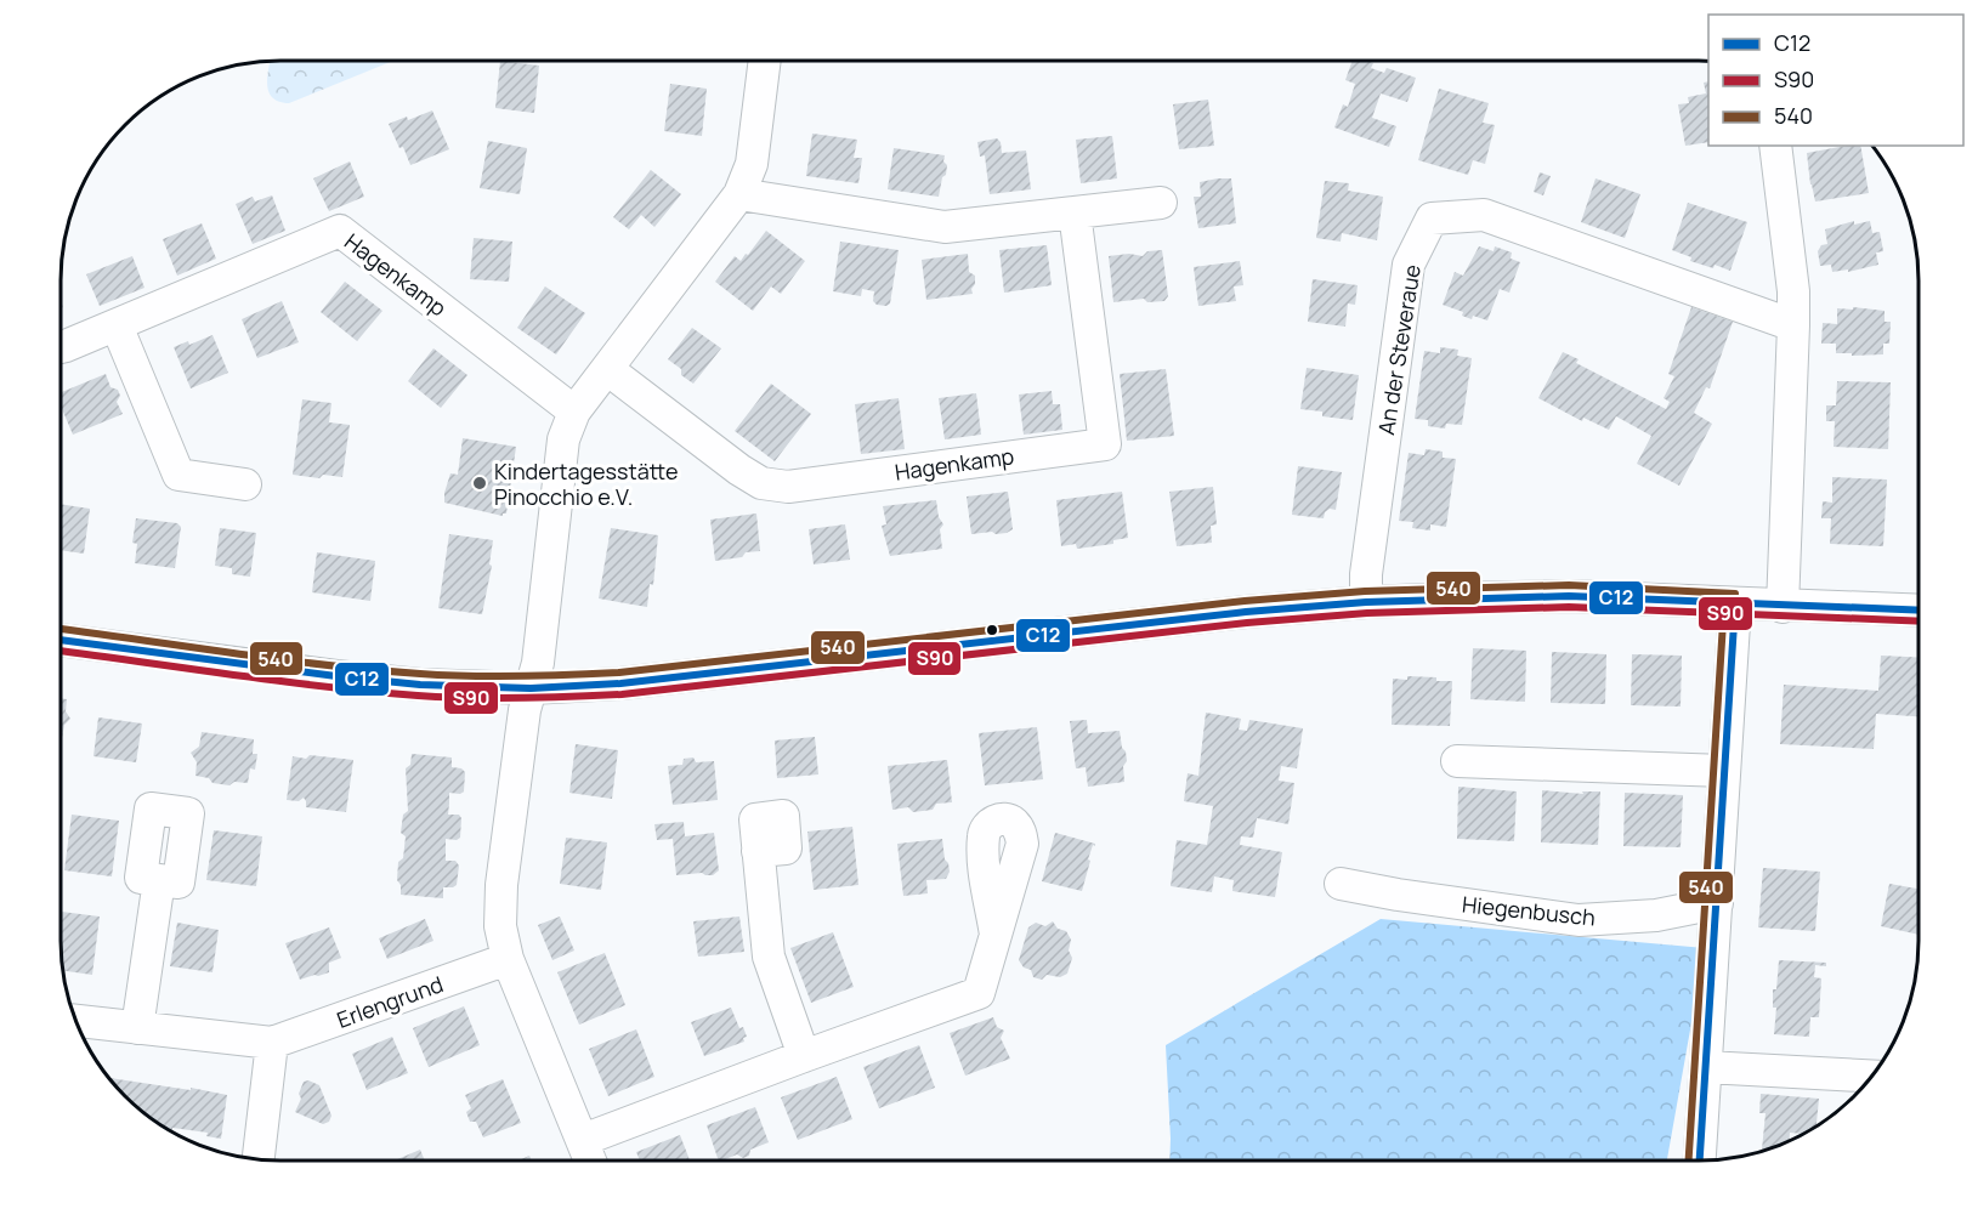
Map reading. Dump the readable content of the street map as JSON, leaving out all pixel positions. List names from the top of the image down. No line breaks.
{"streets":{"street":["Hagenkamp","An der Steveraue","Hiegenbusch","Erlengrund"]},"places":["Kindertagesstätte Pinocchio e.V."],"lines":["transit line 540","transit line C12","transit line S90"],"legend":["C12","S90","540"]}
